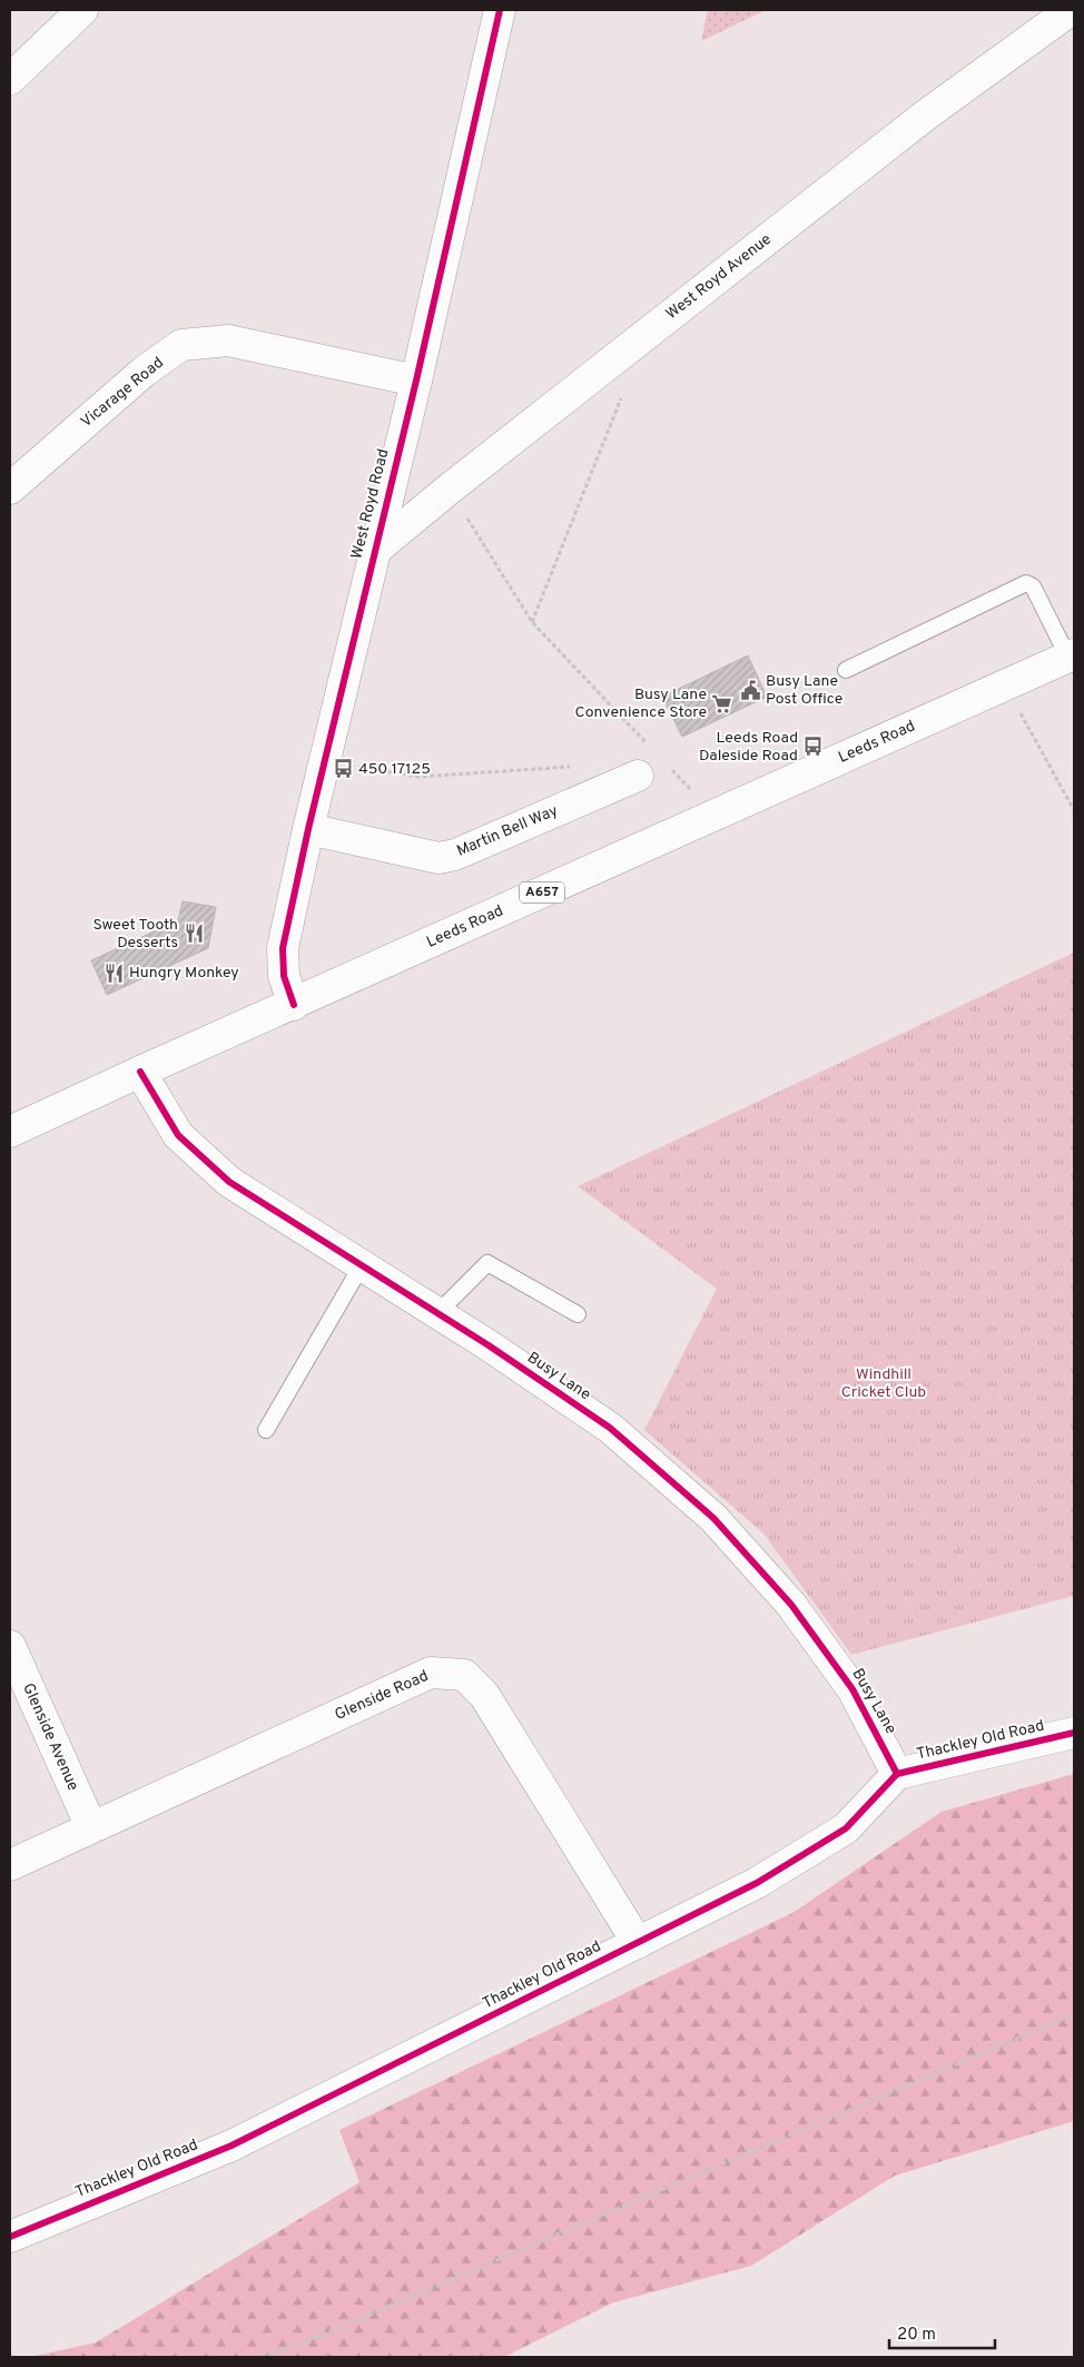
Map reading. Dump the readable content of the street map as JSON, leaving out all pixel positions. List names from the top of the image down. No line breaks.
{"streets":{"street":["West Royd Avenue","Vicarage Road","West Royd Road","Leeds Road","Martin Bell Way","A657","Busy Lane","Glenside Road","Glenside Avenue","Thackley Old Road"]},"crossings":[["West Royd Avenue","West Royd Road"],["Vicarage Road","West Royd Road"],["West Royd Road","Leeds Road"],["West Royd Road","Martin Bell Way"],["Leeds Road","Busy Lane"],["Busy Lane","Thackley Old Road"],["Glenside Road","Glenside Avenue"],["Glenside Road","Thackley Old Road"]],"parks":["Windhill Cricket Club"],"places":{"public building":["Busy Lane Post Office"],"supermarket":["Busy Lane Convenience Store"],"bus stop":["Leeds Road Daleside Road","450 17125"],"restaurant":["Sweet Tooth Desserts","Hungry Monkey"]},"scale_bar":"20 m"}
